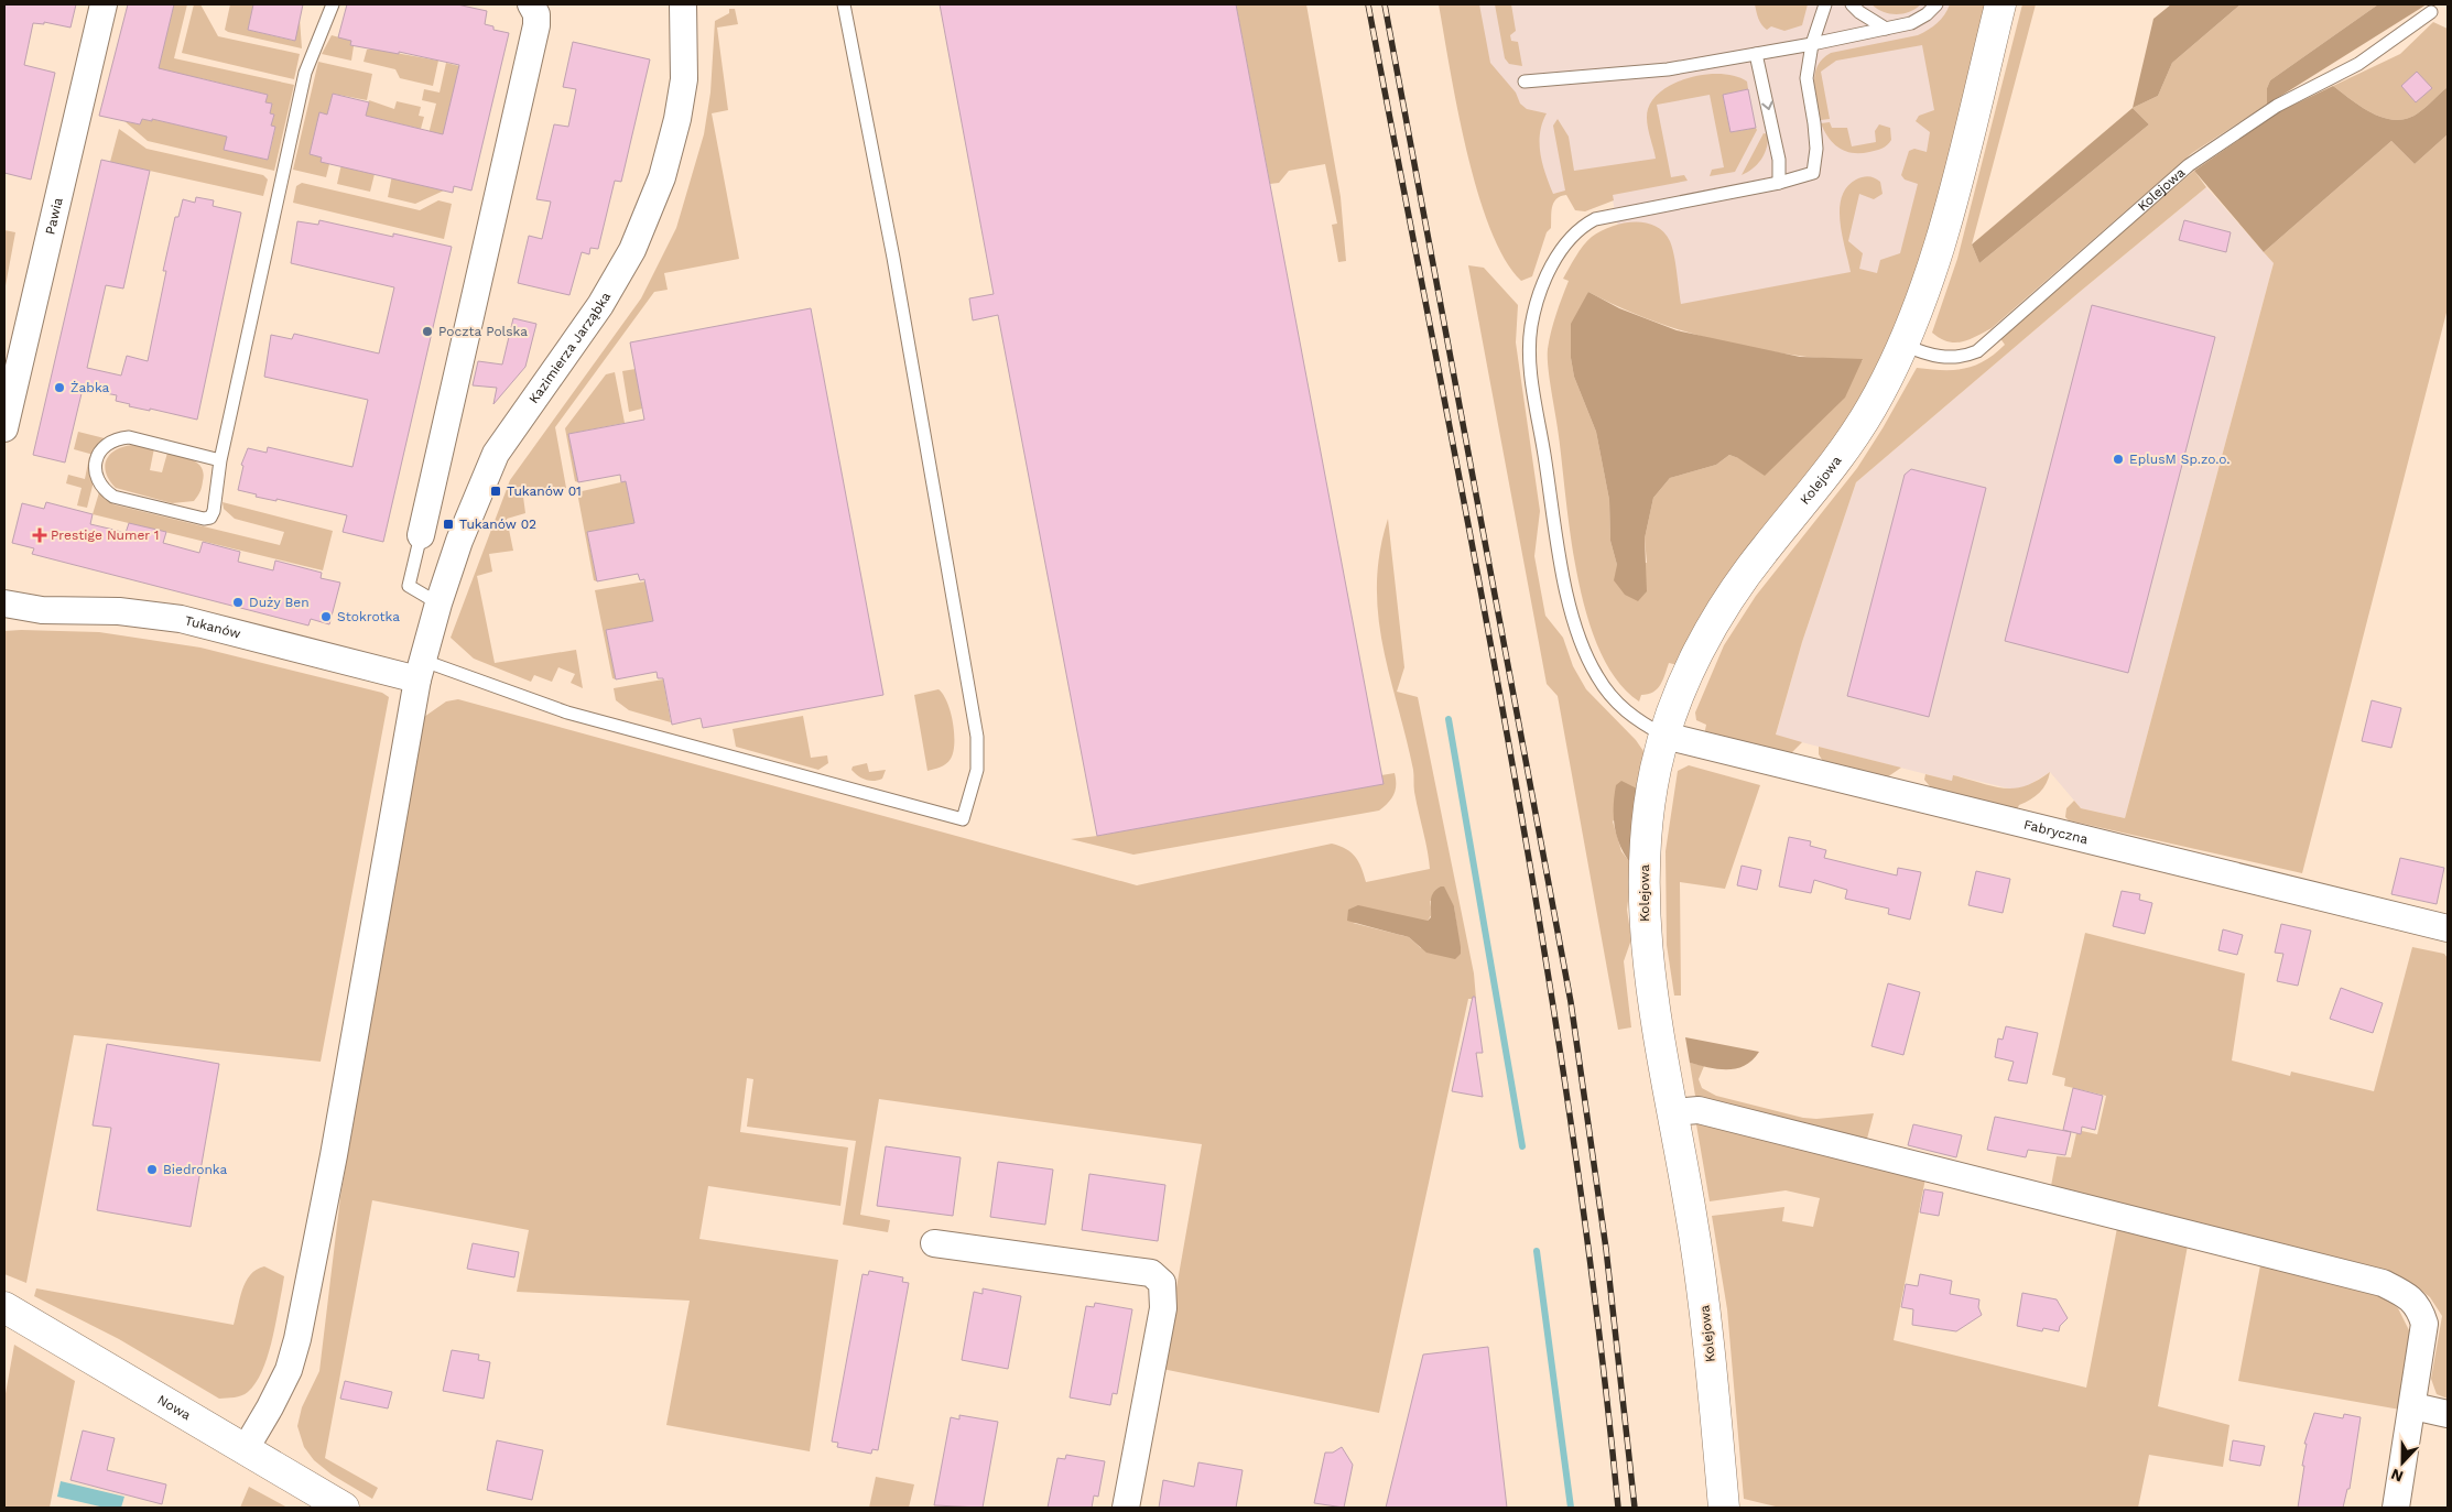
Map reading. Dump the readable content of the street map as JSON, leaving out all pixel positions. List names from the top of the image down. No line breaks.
{"streets":{"street":["Kolejowa","Pawia","Kazimierza Jarząbka","Tukanów","Fabryczna","Nowa"]},"crossings":[["Kolejowa","Fabryczna"],["Kazimierza Jarząbka","Tukanów"],["Kazimierza Jarząbka","Nowa"]],"places":{"other":["Poczta Polska","Żabka","EplusM Sp.zo.o.","Duży Ben","Stokrotka","Biedronka"],"transit":["Tukanów 01","Tukanów 02"],"health":["Prestige Numer 1"]},"north":"bottom"}
